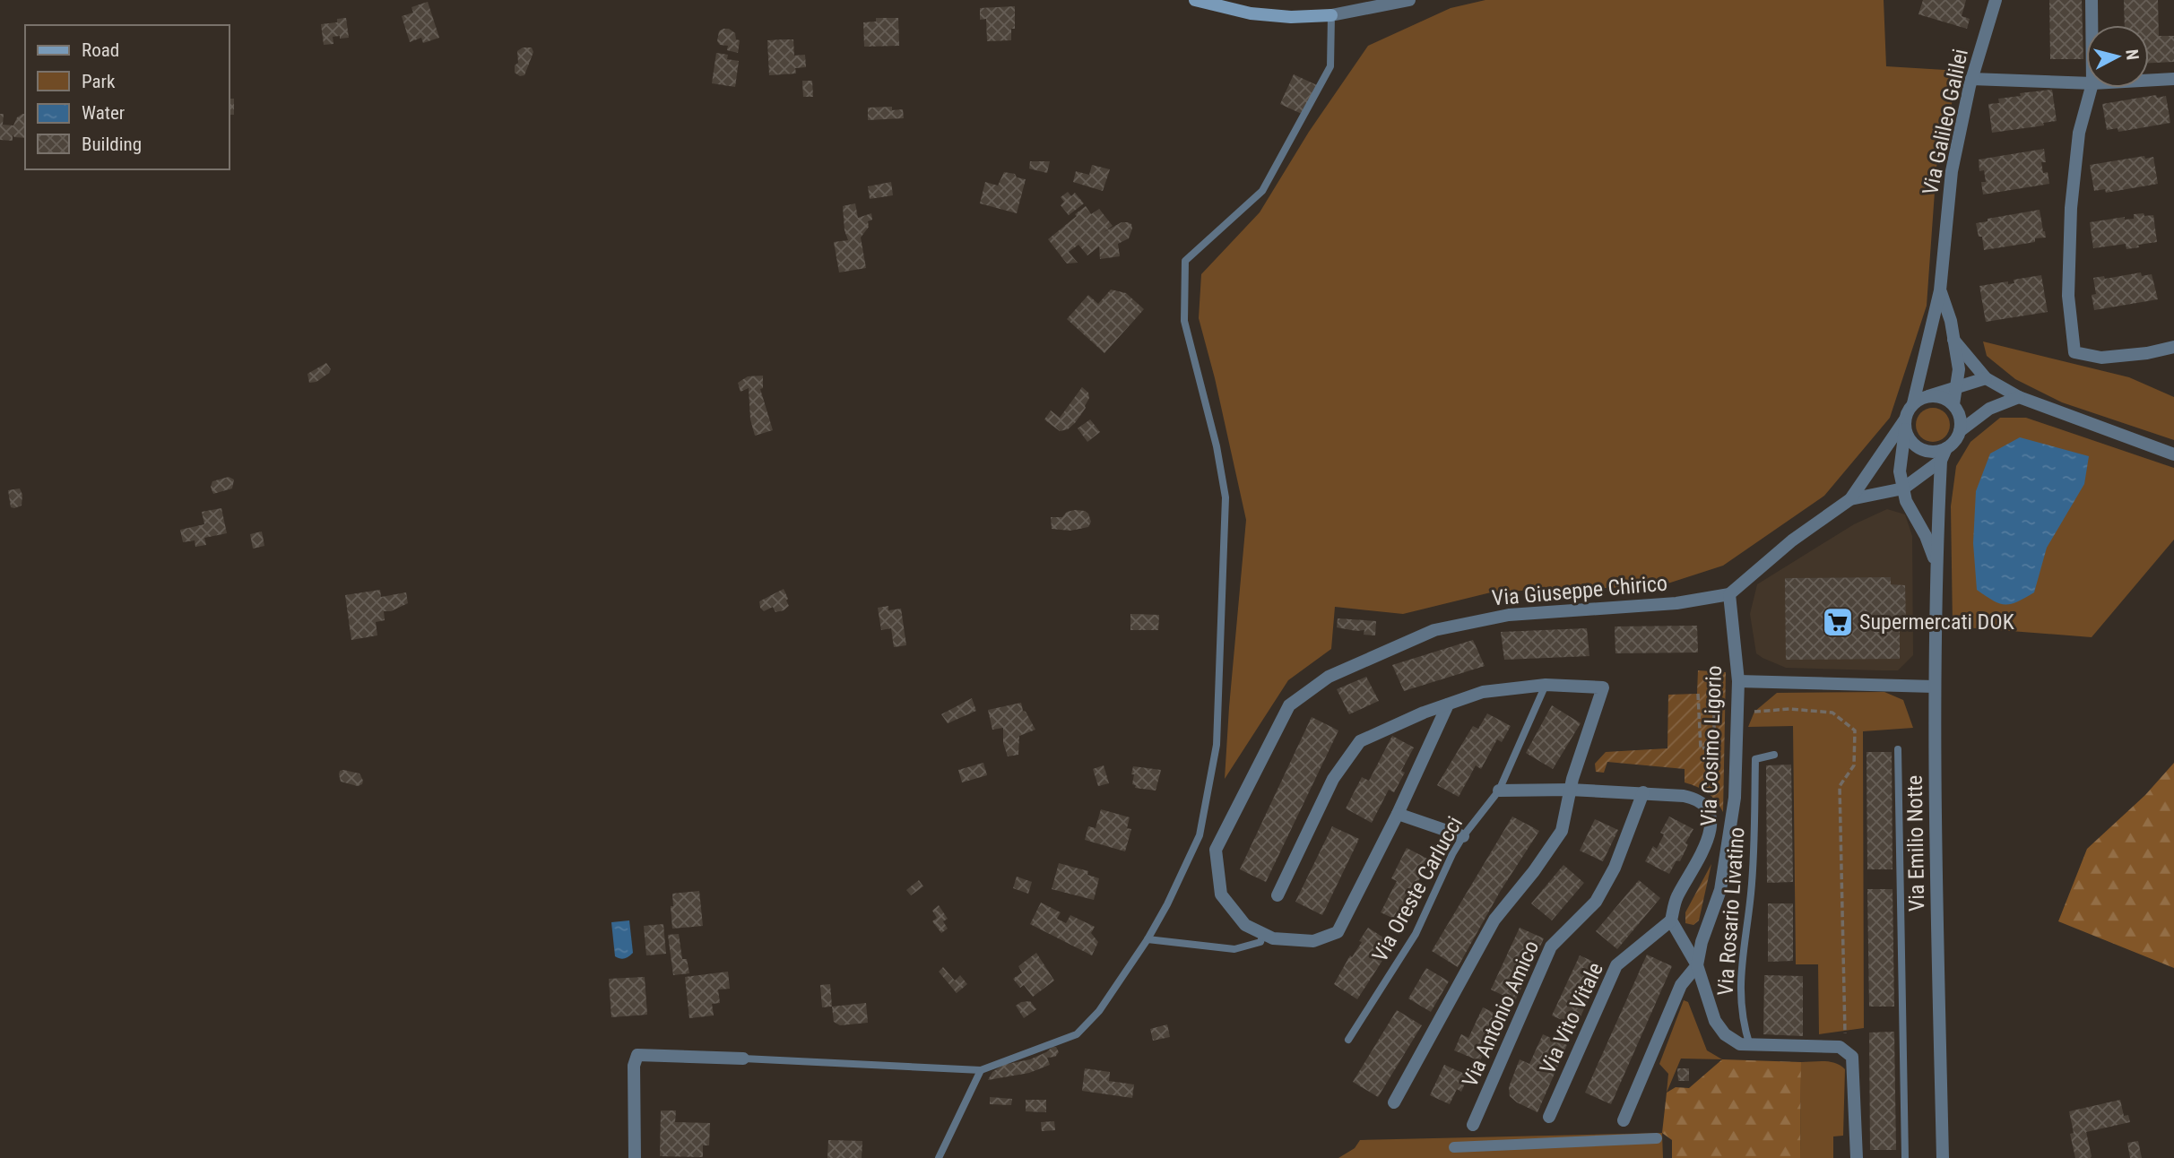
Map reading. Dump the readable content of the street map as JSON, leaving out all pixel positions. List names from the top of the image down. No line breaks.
{"streets":{"street":["Via Galileo Galilei","Via Giuseppe Chirico","Via Cosimo Ligorio","Via Emilio Notte","Via Antonio Amico","Via Vito Vitale"],"lane":["Via Oreste Carlucci","Via Rosario Livatino"]},"crossings":[["Via Giuseppe Chirico","Via Cosimo Ligorio"]],"places":{"supermarket":["Supermercati DOK"]},"legend":["Road","Park","Water","Building"],"north":"right"}
